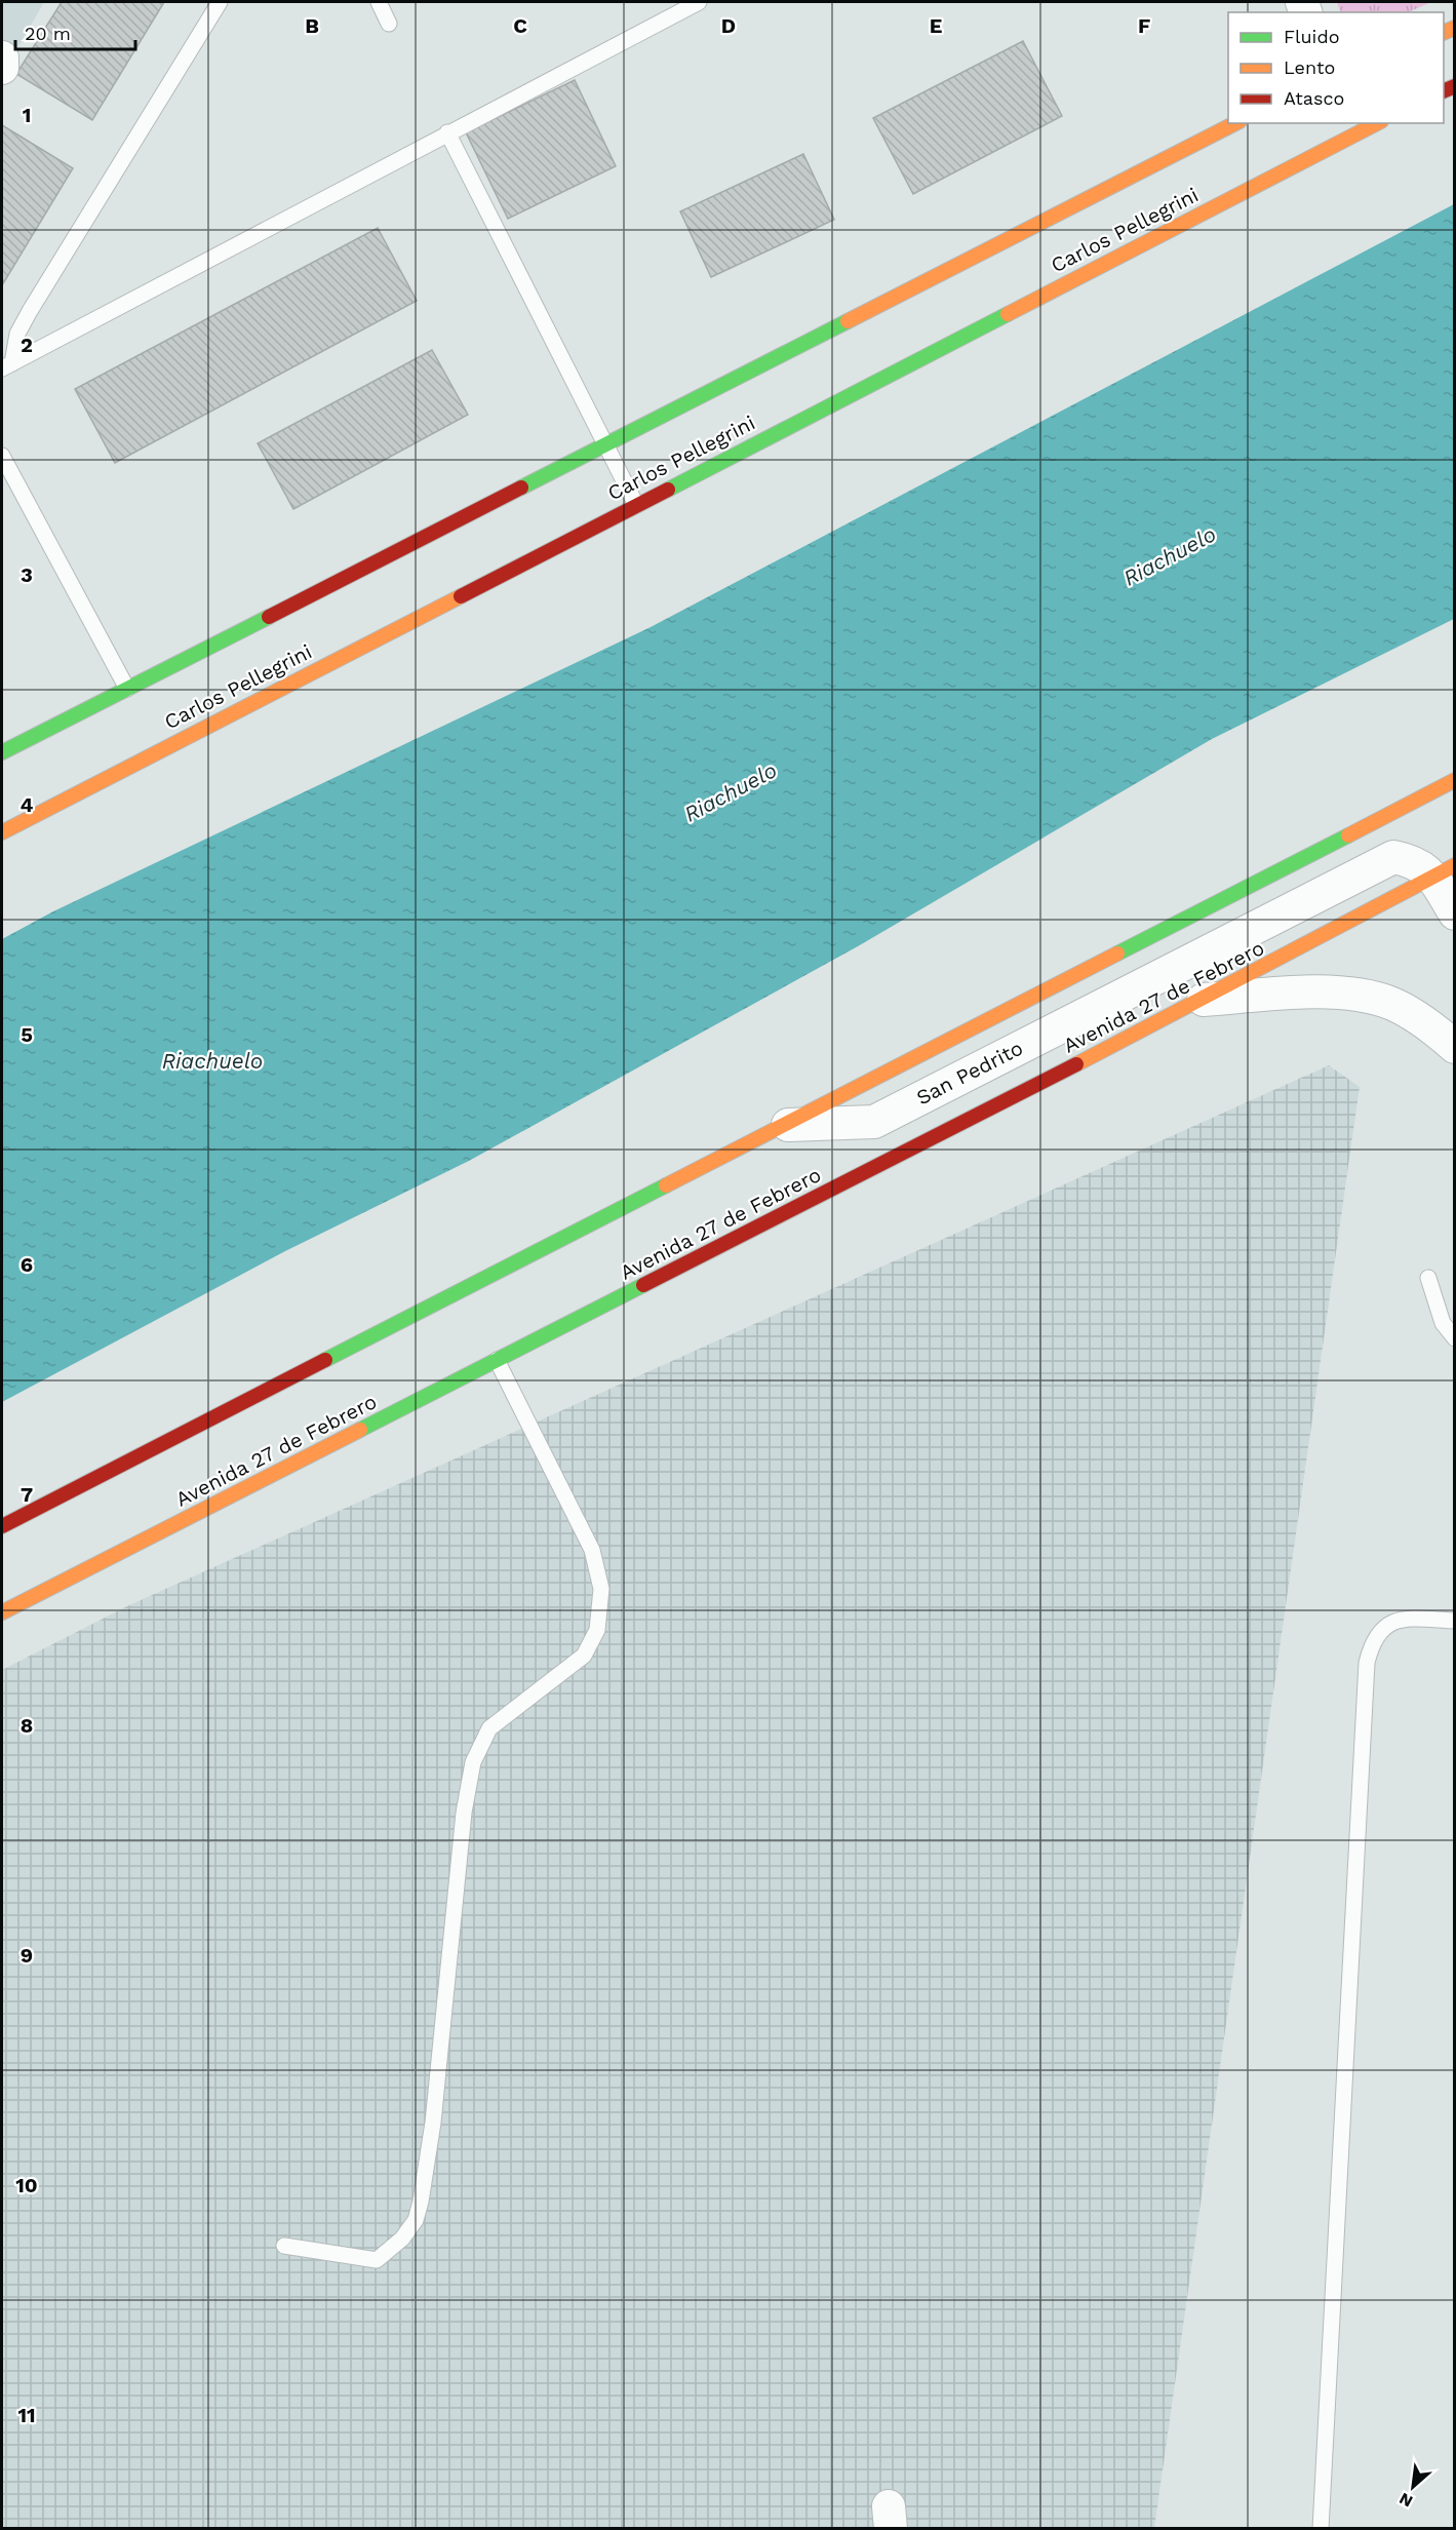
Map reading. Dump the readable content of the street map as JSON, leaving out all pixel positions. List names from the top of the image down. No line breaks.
{"streets":{"main road":["Carlos Pellegrini","Avenida 27 de Febrero"],"street":["San Pedrito"]},"crossings":[["Avenida 27 de Febrero","San Pedrito"]],"water":["Riachuelo"],"legend":["Fluido","Lento","Atasco"],"scale_bar":"20 m","north":"bottom left","grid":{"columns":["B","C","D","E","F"],"rows":["1","2","3","4","5","6","7","8","9","10","11"]}}
